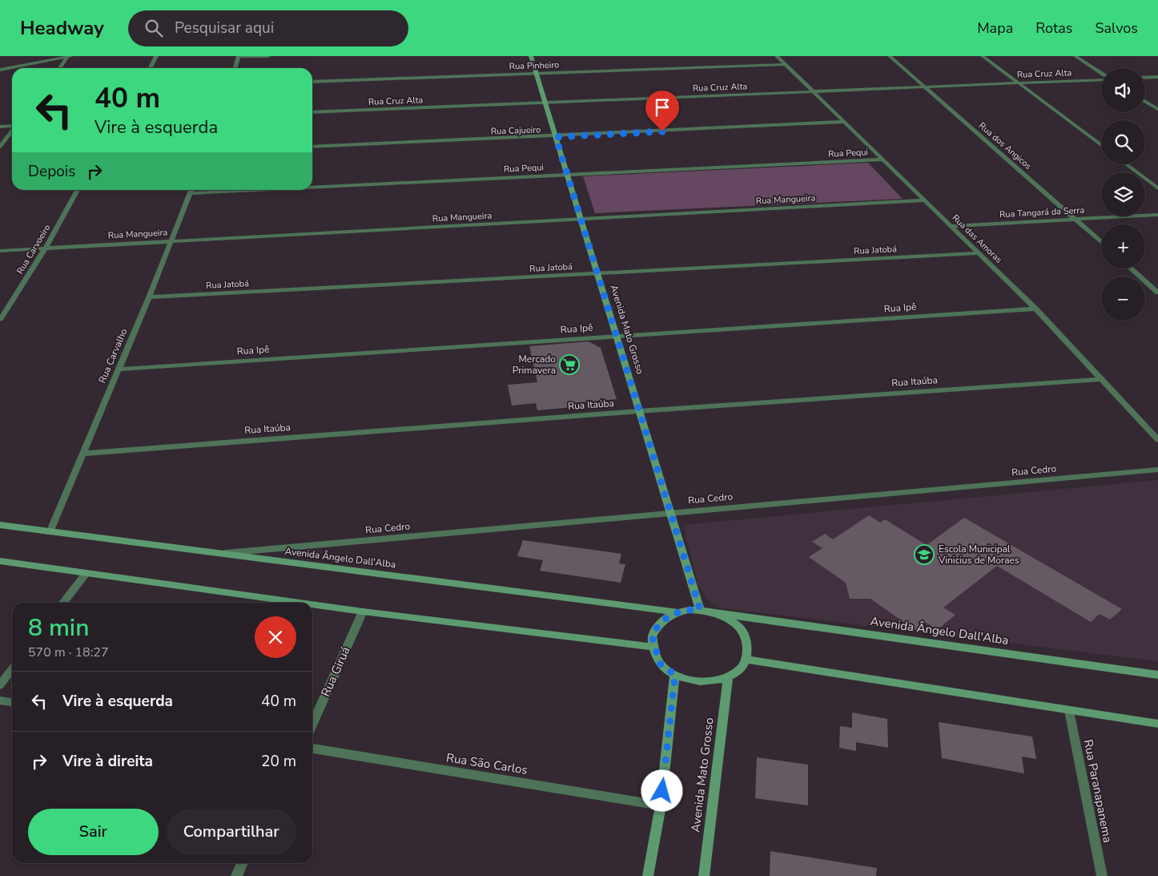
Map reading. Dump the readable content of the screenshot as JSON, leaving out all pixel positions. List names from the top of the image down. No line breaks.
{"streets":{"street":["Rua Pinheiro","Rua Cruz Alta","Rua Cajueiro","Rua dos Angicos","Rua Pequi","Rua Mangueira","Rua Tangará da Serra","Rua das Amoras","Rua Carvoeiro","Rua Jatobá","Rua Ipê","Avenida Mato Grosso","Rua Carvalho","Rua Itaúba","Rua Cedro","Avenida Ângelo Dall'Alba","Rua Giruá","Rua São Carlos","Rua Paranapanema"]},"crossings":[["Rua Pinheiro","Rua das Amoras"],["Rua Pinheiro","Avenida Mato Grosso"],["Rua Cruz Alta","Rua dos Angicos"],["Rua Cruz Alta","Rua das Amoras"],["Rua Cruz Alta","Avenida Mato Grosso"],["Rua Cajueiro","Rua das Amoras"],["Rua Cajueiro","Avenida Mato Grosso"],["Rua dos Angicos","Rua Tangará da Serra"],["Rua Pequi","Rua das Amoras"],["Rua Pequi","Avenida Mato Grosso"],["Rua Mangueira","Rua das Amoras"],["Rua Mangueira","Rua Carvoeiro"],["Rua Mangueira","Avenida Mato Grosso"],["Rua Mangueira","Rua Carvalho"],["Rua Tangará da Serra","Rua das Amoras"],["Rua das Amoras","Rua Jatobá"],["Rua das Amoras","Rua Ipê"],["Rua das Amoras","Rua Itaúba"],["Rua Jatobá","Avenida Mato Grosso"],["Rua Jatobá","Rua Carvalho"],["Rua Ipê","Avenida Mato Grosso"],["Rua Ipê","Rua Carvalho"],["Avenida Mato Grosso","Rua Itaúba"],["Avenida Mato Grosso","Rua Cedro"],["Avenida Mato Grosso","Avenida Ângelo Dall'Alba"],["Rua Carvalho","Rua Itaúba"],["Rua Carvalho","Avenida Ângelo Dall'Alba"],["Rua Cedro","Avenida Ângelo Dall'Alba"]],"places":{"supermarket":["Mercado Primavera"],"school or university":["Escola Municipal Vinicius de Moraes"]},"page":{"header":"Headway","search":"Pesquisar aqui","nav":["Mapa","Rotas","Salvos"],"map_buttons":["+","−"],"turn":["40 m","Vire à esquerda"],"then":"Depois","heading":["8 min","570 m · 18:27"],"list":[{"name":"Vire à esquerda","value":"40 m"},{"name":"Vire à direita","value":"20 m"}],"buttons":["Sair","Compartilhar"]}}
